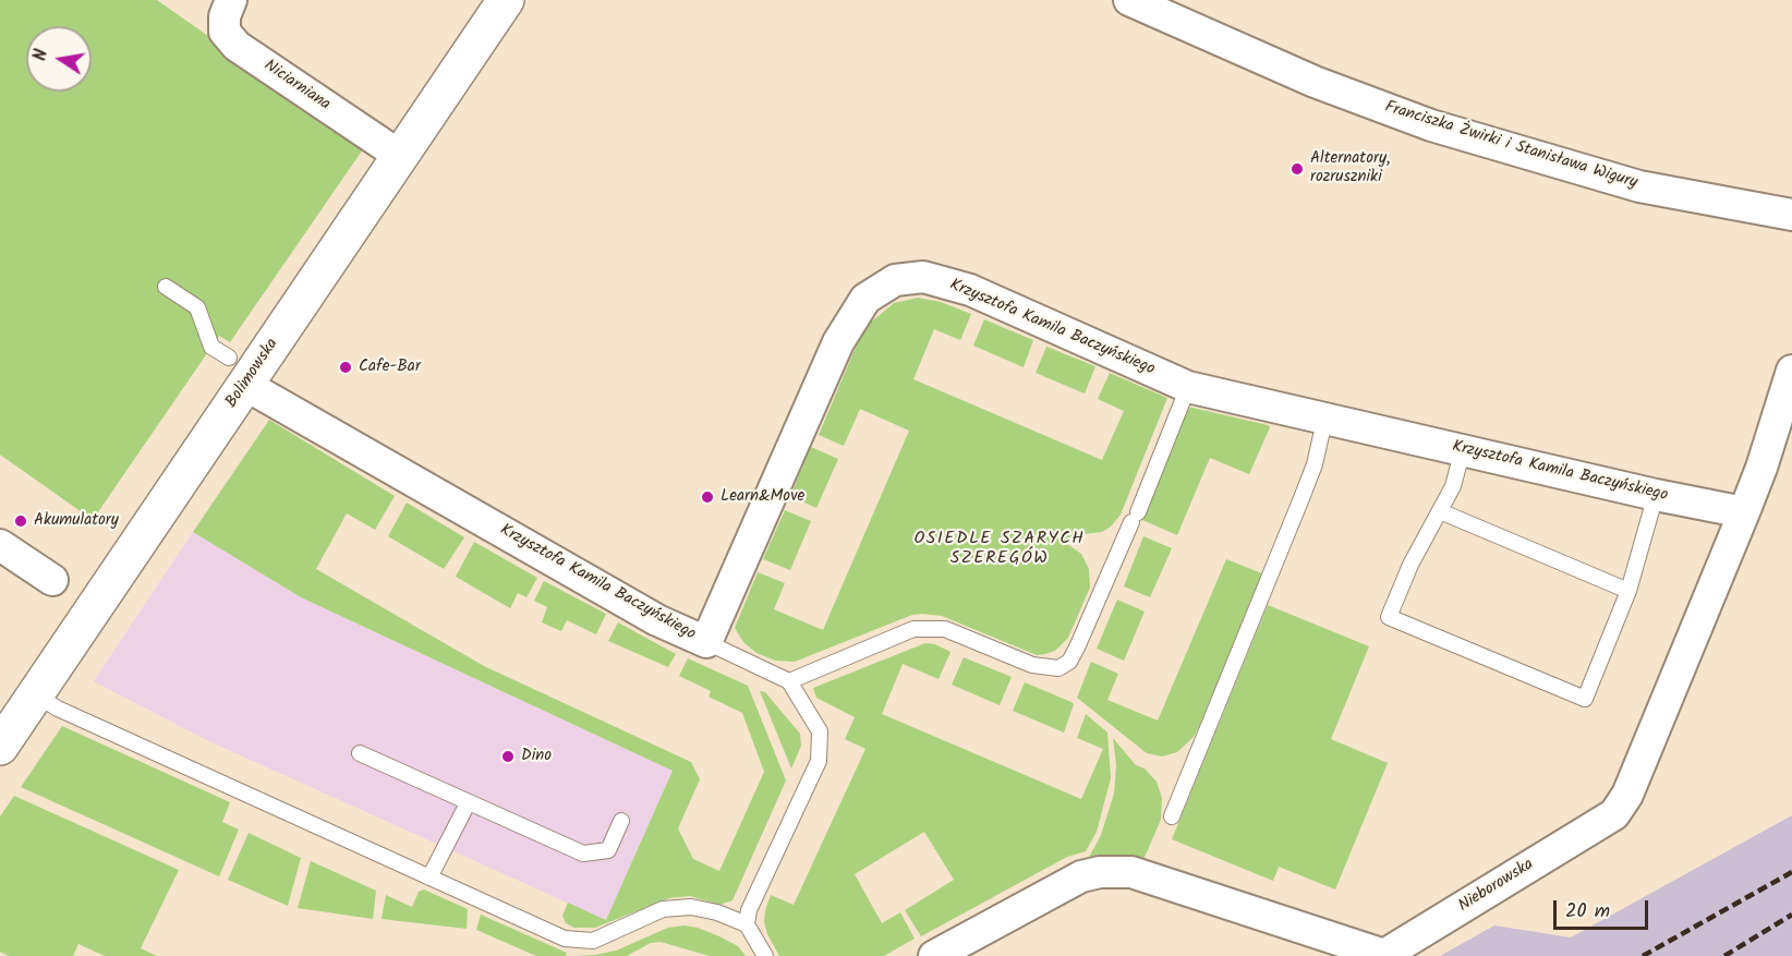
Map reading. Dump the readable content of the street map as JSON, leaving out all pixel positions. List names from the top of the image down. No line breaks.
{"streets":{"main road":["Bolimowska"],"street":["Niciarniana","Franciszka Żwirki i Stanisława Wigury","Krzysztofa Kamila Baczyńskiego","Nieborowska"]},"crossings":[["Niciarniana","Bolimowska"],["Krzysztofa Kamila Baczyńskiego","Bolimowska"],["Krzysztofa Kamila Baczyńskiego","Nieborowska"]],"districts":["OSIEDLE SZARYCH SZEREGÓW"],"places":["Alternatory, rozruszniki","Cafe-Bar","Learn&Move","Akumulatory","Dino"],"scale_bar":"20 m","north":"left"}
